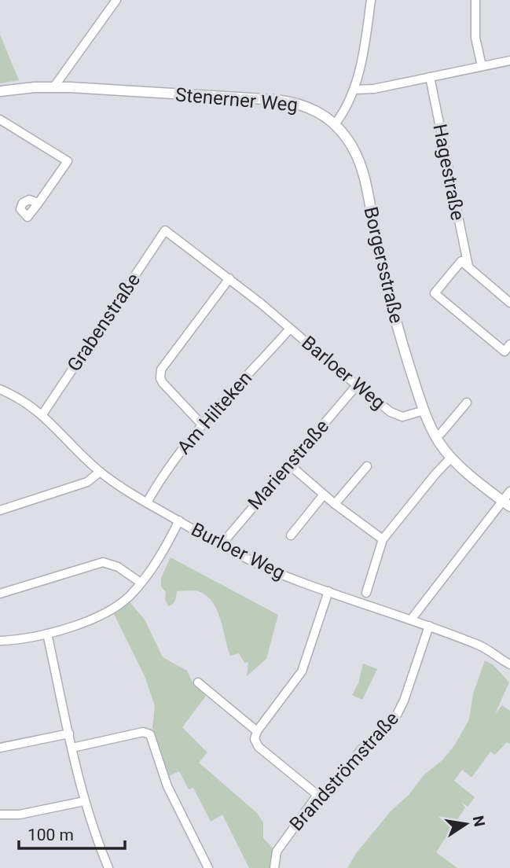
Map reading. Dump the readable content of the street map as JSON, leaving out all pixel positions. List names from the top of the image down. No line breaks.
{"streets":{"street":["Stenerner Weg","Hagestraße","Borgersstraße","Grabenstraße","Barloer Weg","Am Hilteken","Marienstraße","Burloer Weg","Brandströmstraße"]},"crossings":[["Stenerner Weg","Borgersstraße"],["Borgersstraße","Barloer Weg"],["Grabenstraße","Barloer Weg"],["Grabenstraße","Burloer Weg"],["Barloer Weg","Am Hilteken"],["Barloer Weg","Marienstraße"],["Am Hilteken","Burloer Weg"],["Marienstraße","Burloer Weg"],["Burloer Weg","Brandströmstraße"]],"scale_bar":"100 m","north":"right"}
